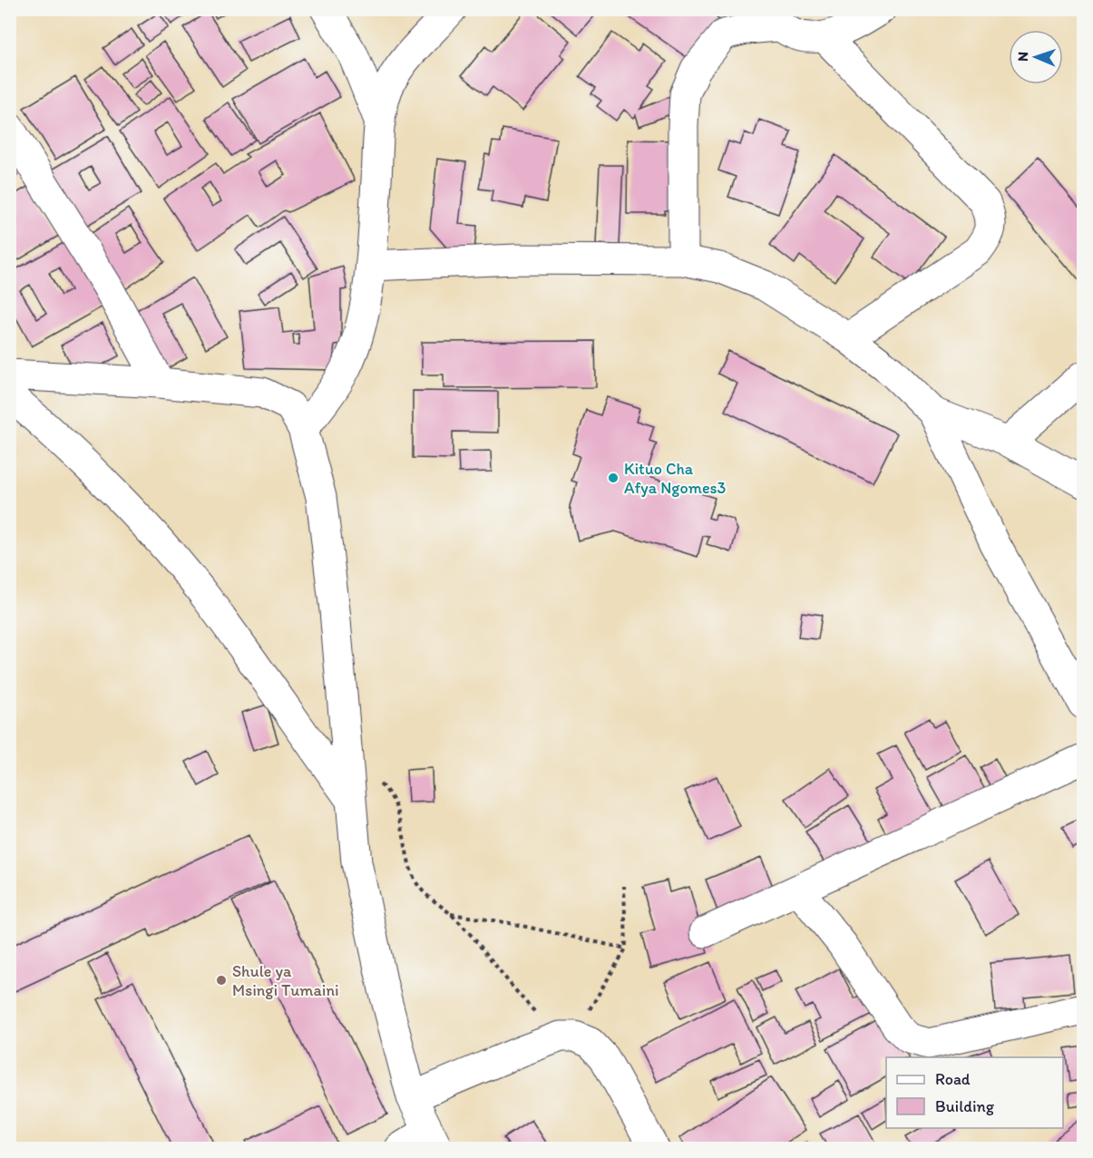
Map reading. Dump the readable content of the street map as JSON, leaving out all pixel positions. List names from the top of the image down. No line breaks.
{"places":["Kituo Cha Afya Ngomes3","Shule ya Msingi Tumaini"],"legend":["Road","Building"],"north":"left"}
